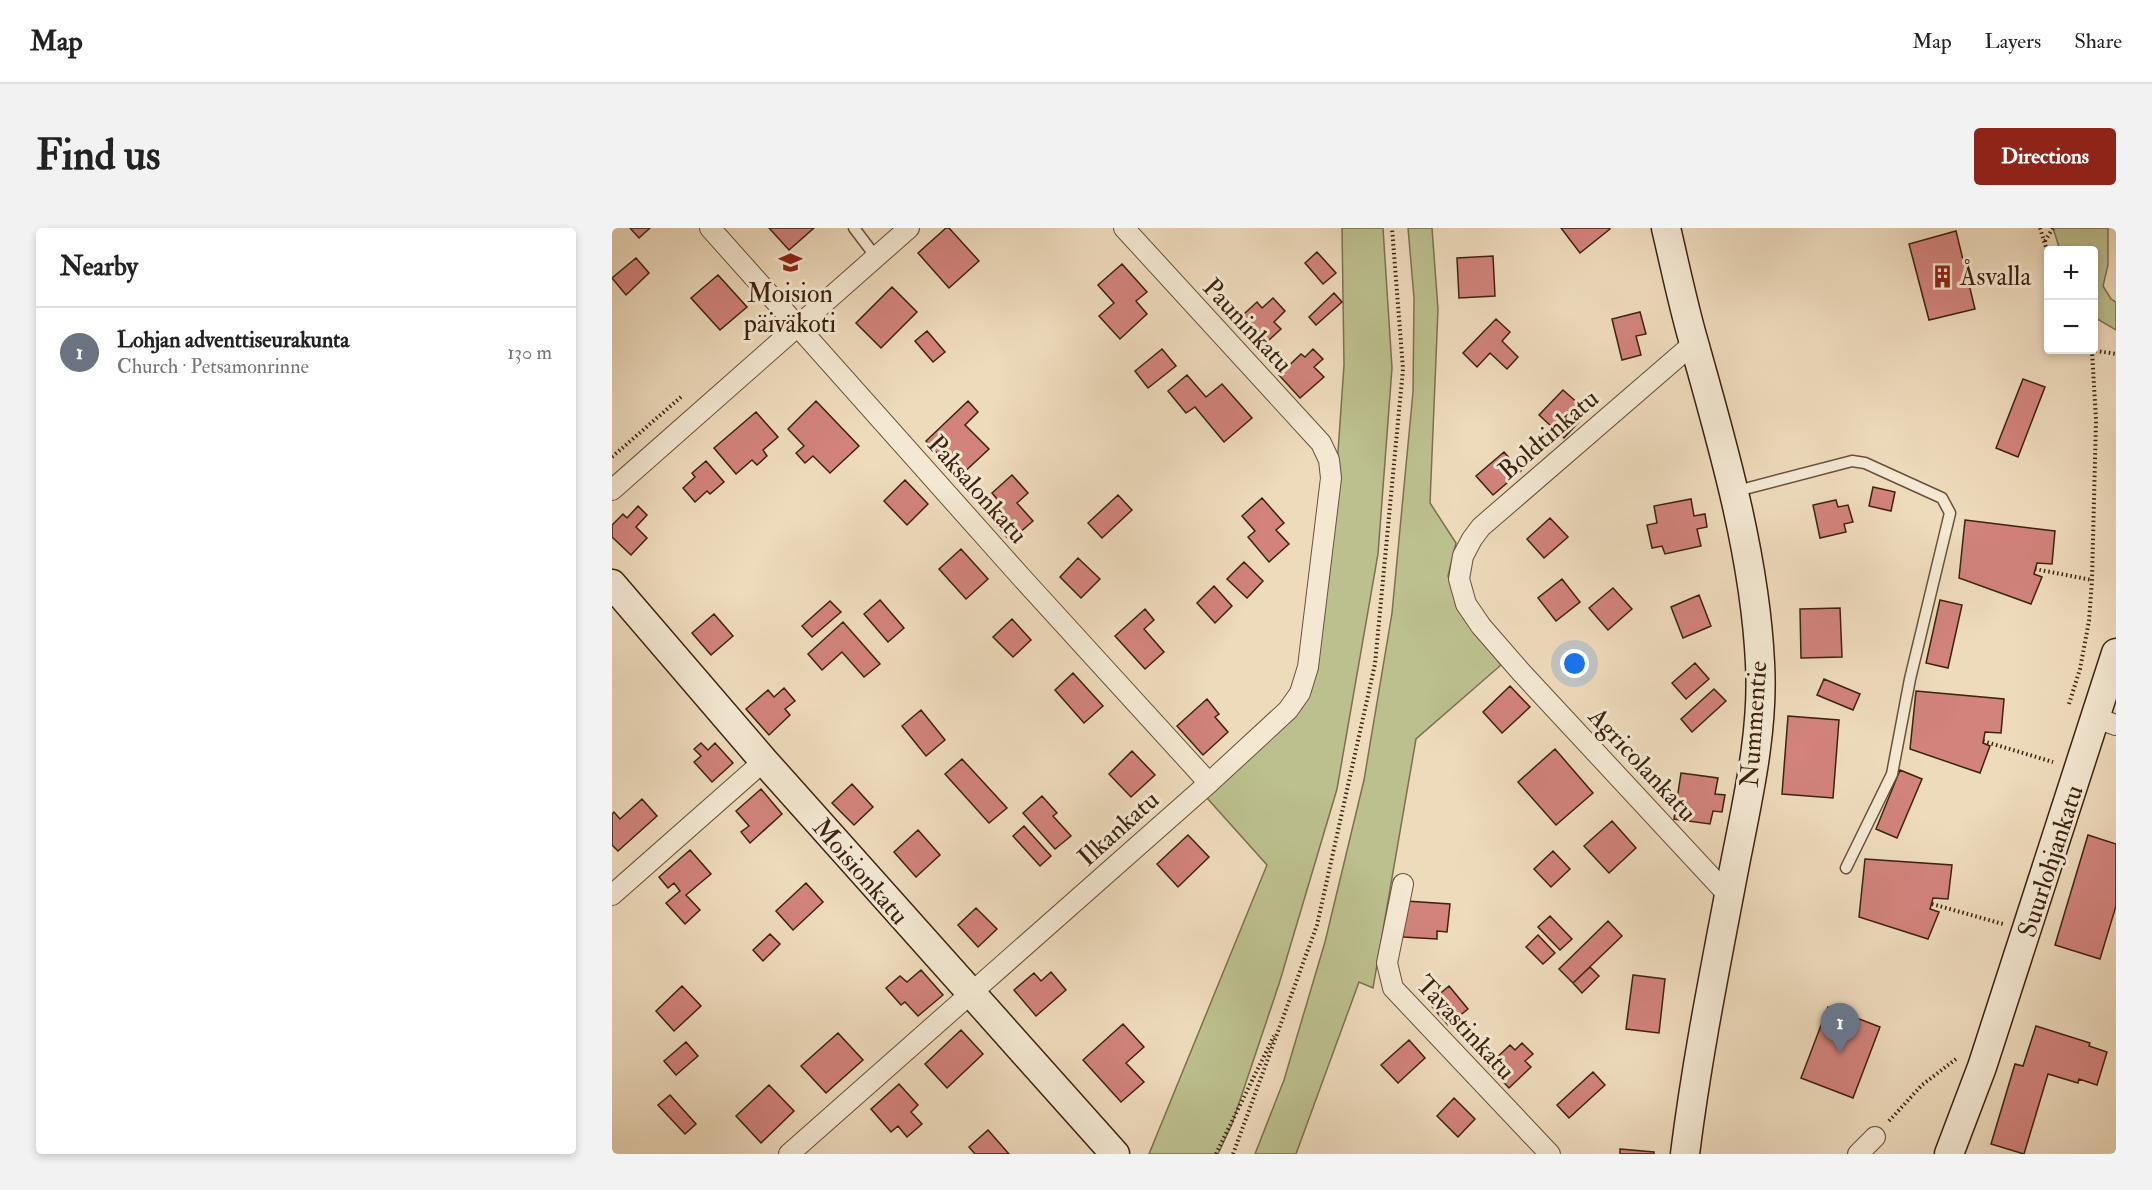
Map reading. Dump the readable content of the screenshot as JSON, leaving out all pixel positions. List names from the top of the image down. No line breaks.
{"streets":{"street":["Pauninkatu","Boldtinkatu","Paksalonkatu","Nummentie","Agricolankatu","Ilkankatu","Suurlohjankatu","Moisionkatu","Tavastinkatu"]},"crossings":[["Pauninkatu","Ilkankatu"],["Boldtinkatu","Nummentie"],["Boldtinkatu","Agricolankatu"],["Paksalonkatu","Ilkankatu"],["Nummentie","Agricolankatu"],["Ilkankatu","Moisionkatu"]],"places":{"school or university":["Moision päiväkoti"],"building":["Åsvalla"]},"page":{"header":"Map","nav":["Map","Layers","Share"],"buttons":"Directions","title":"Find us","heading":"Nearby","map_buttons":["+","−"],"list":[{"mark":"1","name":"Lohjan adventtiseurakunta","note":"Church · Petsamonrinne","value":"130 m"}],"pins":"1"}}
